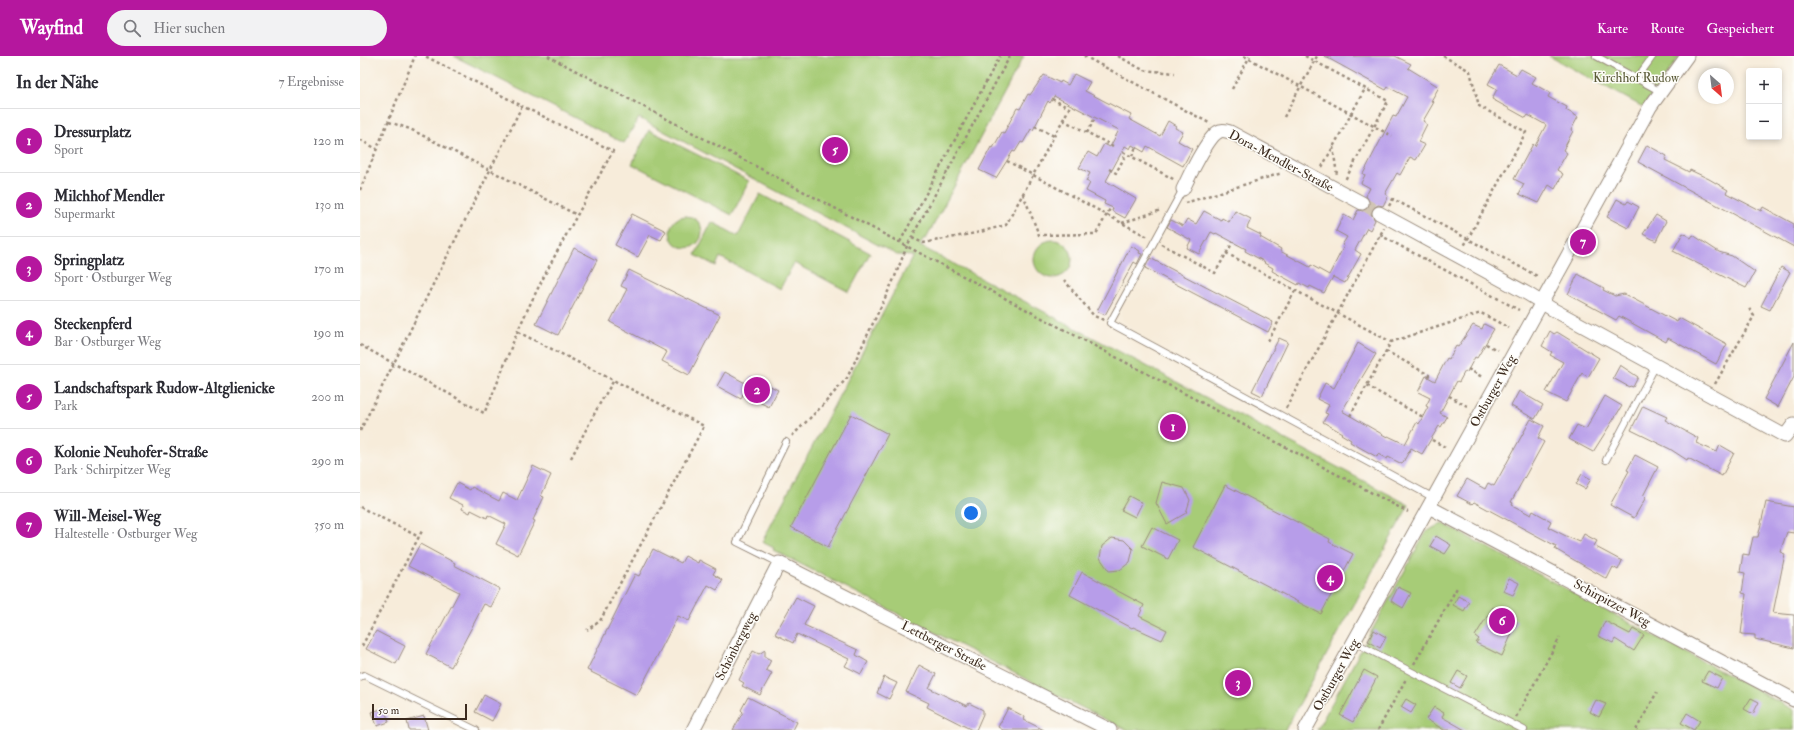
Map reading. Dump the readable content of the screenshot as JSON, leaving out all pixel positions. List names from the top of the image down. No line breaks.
{"streets":{"street":["Dora-Mendler-Straße","Ostburger Weg","Schirpitzer Weg","Schönbergweg","Lettberger Straße"]},"crossings":[["Ostburger Weg","Schirpitzer Weg"],["Schönbergweg","Lettberger Straße"]],"parks":["Kirchhof Rudow"],"scale_bar":"50 m","north":"bottom right","page":{"header":"Wayfind","search":"Hier suchen","nav":["Karte","Route","Gespeichert"],"heading":["In der Nähe","7 Ergebnisse"],"map_buttons":["+","−"],"list":[{"mark":"1","name":"Dressurplatz","note":"Sport","value":"120 m"},{"mark":"2","name":"Milchhof Mendler","note":"Supermarkt","value":"130 m"},{"mark":"3","name":"Springplatz","note":"Sport · Ostburger Weg","value":"170 m"},{"mark":"4","name":"Steckenpferd","note":"Bar · Ostburger Weg","value":"190 m"},{"mark":"5","name":"Landschaftspark Rudow-Altglienicke","note":"Park","value":"200 m"},{"mark":"6","name":"Kolonie Neuhofer-Straße","note":"Park · Schirpitzer Weg","value":"290 m"},{"mark":"7","name":"Will-Meisel-Weg","note":"Haltestelle · Ostburger Weg","value":"350 m"}],"pins":["5","7","2","1","4","6","3"],"scale":"50 m"}}
